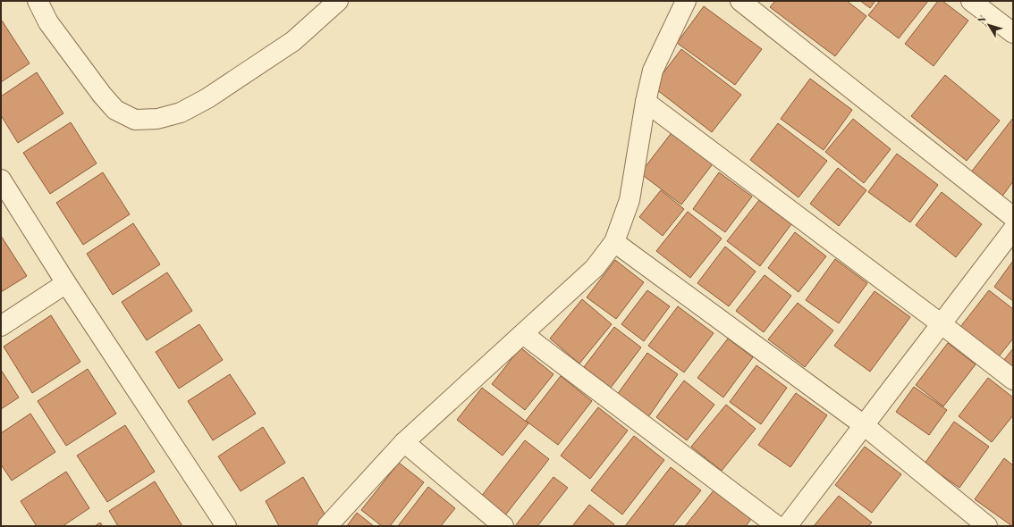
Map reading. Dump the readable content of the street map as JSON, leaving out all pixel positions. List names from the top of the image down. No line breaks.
{"north":"top left"}
